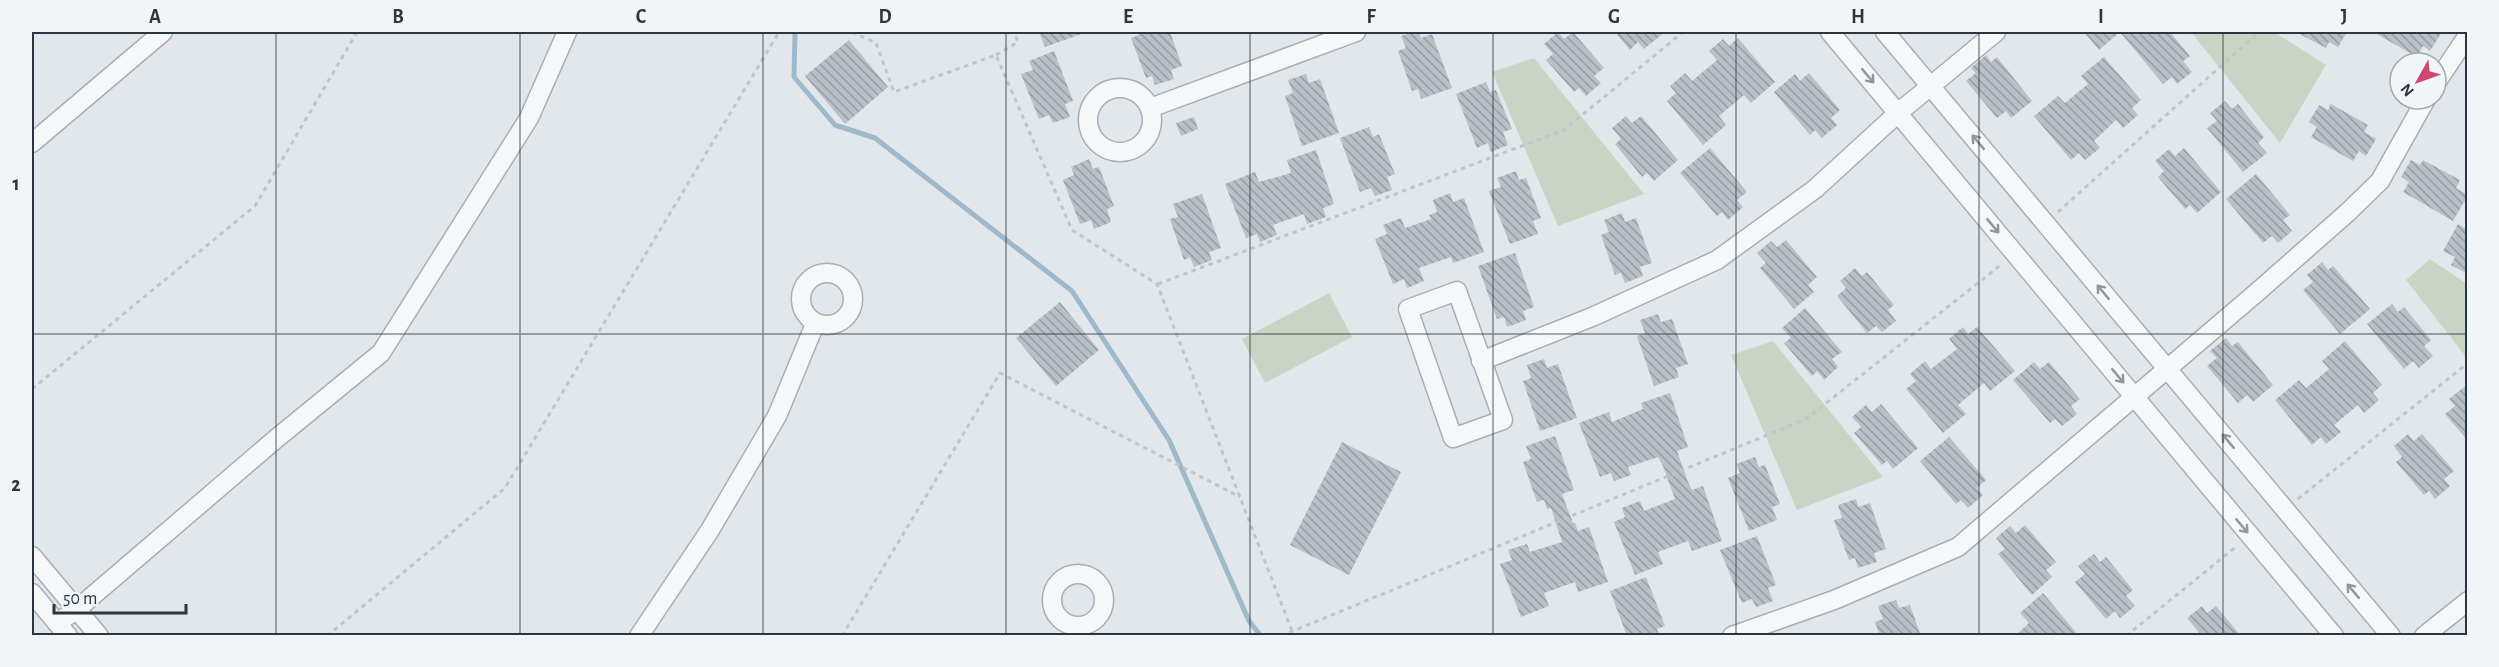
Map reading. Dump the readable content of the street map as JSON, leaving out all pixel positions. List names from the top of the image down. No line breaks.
{"scale_bar":"50 m","north":"bottom left","grid":{"columns":["A","B","C","D","E","F","G","H","I","J"],"rows":["1","2"]}}
